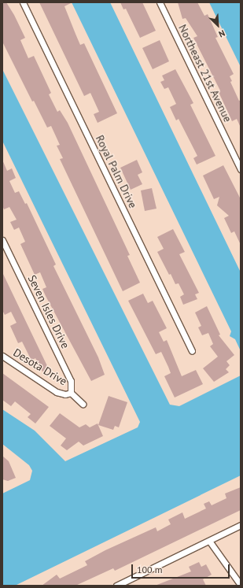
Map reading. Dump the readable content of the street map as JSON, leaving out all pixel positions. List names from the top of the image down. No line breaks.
{"streets":{"street":["Northeast 21st Avenue","Royal Palm Drive","Seven Isles Drive","Desota Drive"]},"crossings":[["Seven Isles Drive","Desota Drive"]],"scale_bar":"100 m","north":"bottom right"}
